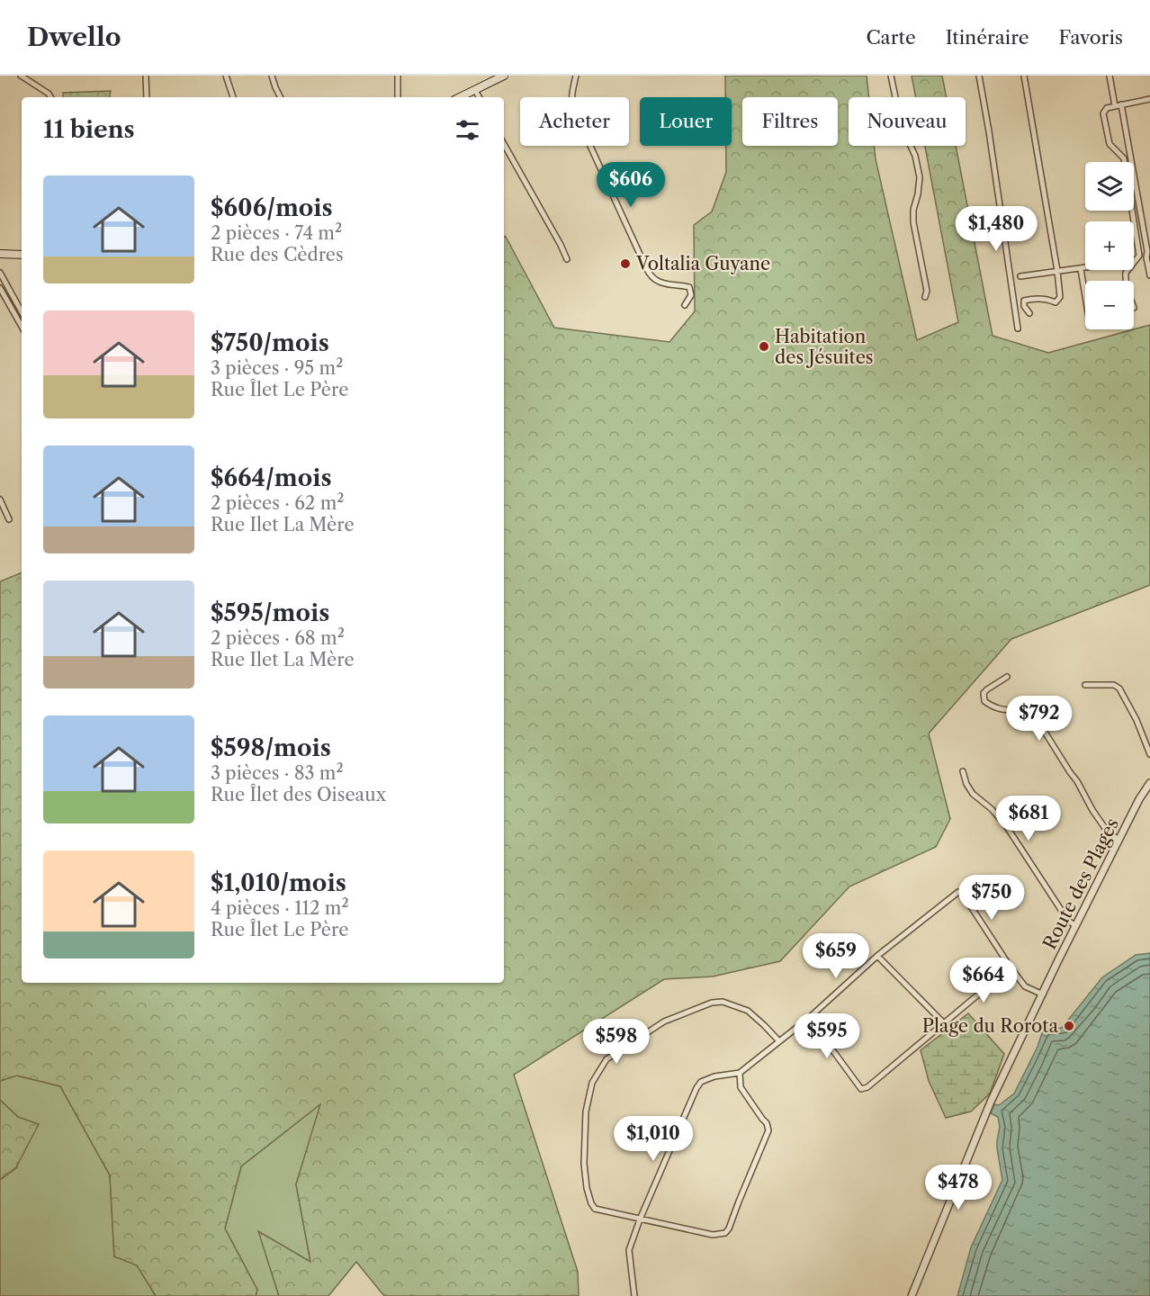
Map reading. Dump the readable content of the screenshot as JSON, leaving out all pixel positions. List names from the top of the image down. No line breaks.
{"streets":{"street":["Route des Plages"]},"places":["Voltalia Guyane","Habitation des Jésuites","Plage du Rorota"],"page":{"header":"Dwello","nav":["Carte","Itinéraire","Favoris"],"chip":["Acheter","Louer","Filtres","Nouveau"],"heading":"11 biens","map_buttons":["+","−"],"price":["$606","$1,480","$792","$681","$750","$659","$664","$595","$598","$1,010","$478"],"list":[{"name":"$606/mois","note":"2 pièces · 74 m² · Rue des Cèdres"},{"name":"$750/mois","note":"3 pièces · 95 m² · Rue Îlet Le Père"},{"name":"$664/mois","note":"2 pièces · 62 m² · Rue Ilet La Mère"},{"name":"$595/mois","note":"2 pièces · 68 m² · Rue Ilet La Mère"},{"name":"$598/mois","note":"3 pièces · 83 m² · Rue Îlet des Oiseaux"},{"name":"$1,010/mois","note":"4 pièces · 112 m² · Rue Îlet Le Père"}]}}
